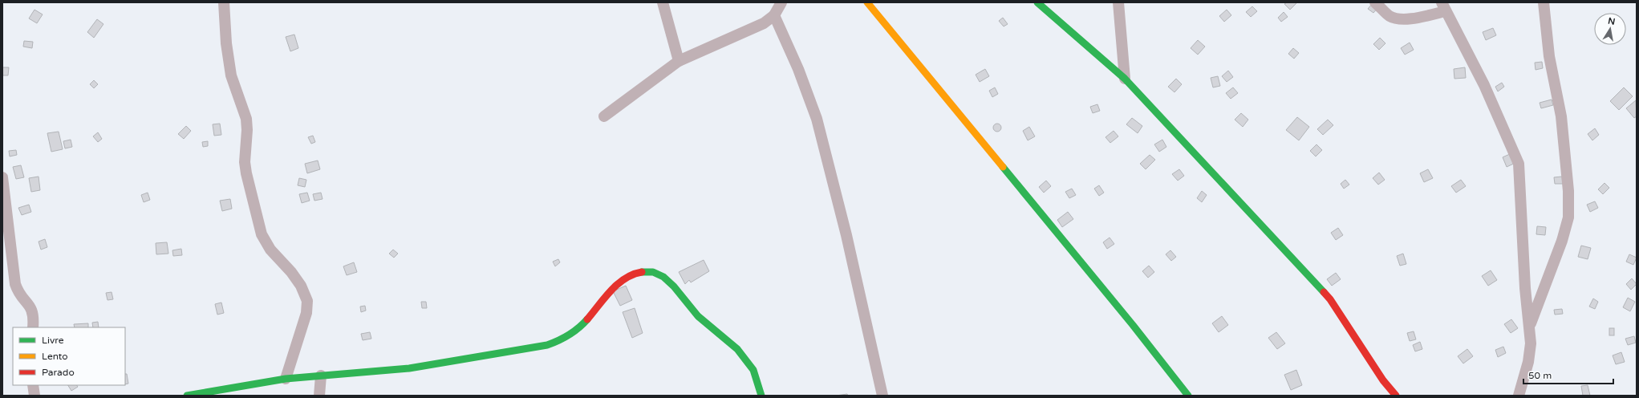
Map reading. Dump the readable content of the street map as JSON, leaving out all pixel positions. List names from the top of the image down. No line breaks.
{"legend":["Livre","Lento","Parado"],"scale_bar":"50 m","north":"top"}
